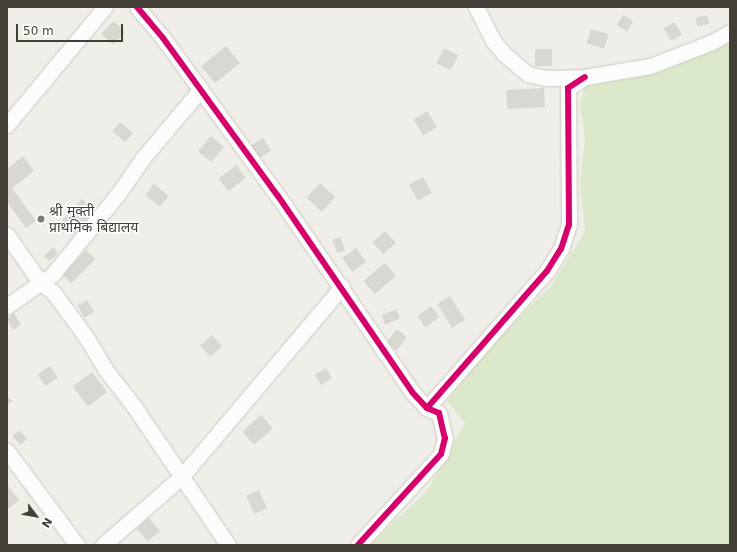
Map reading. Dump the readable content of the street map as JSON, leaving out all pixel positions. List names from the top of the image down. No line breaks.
{"places":["श्री मुक्ती प्राथमिक बिद्यालय"],"scale_bar":"50 m","north":"bottom right"}
